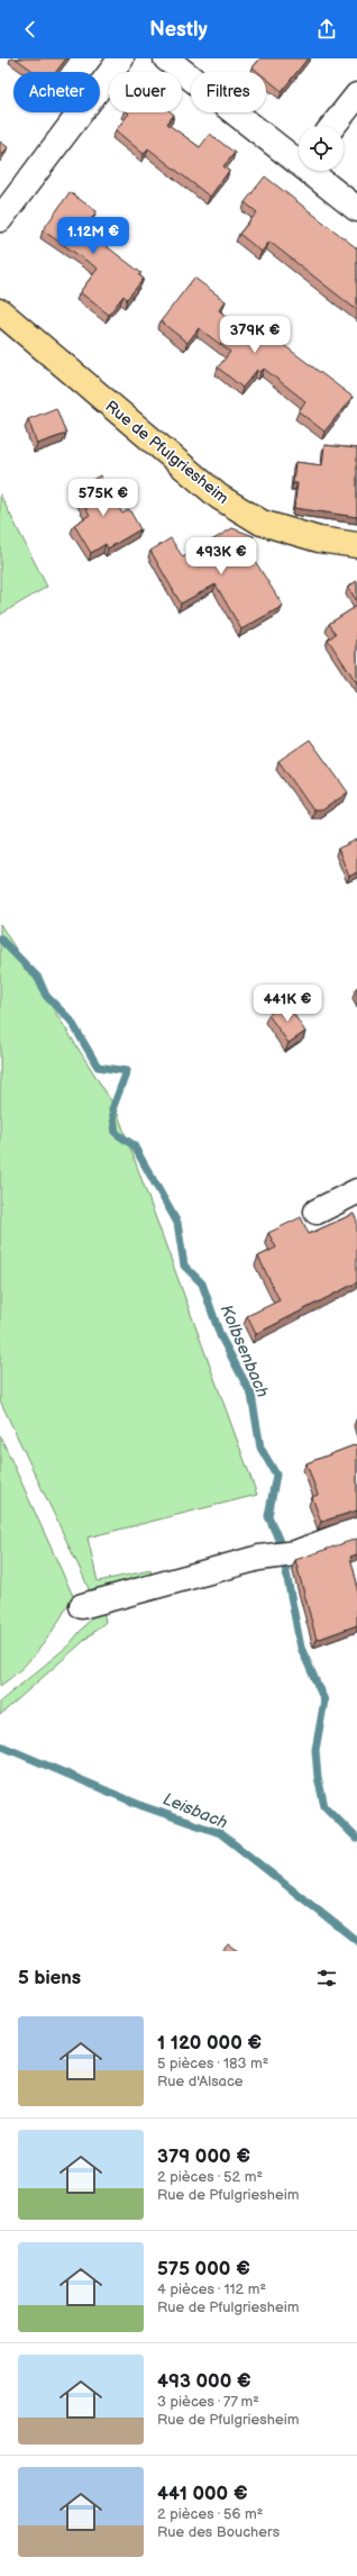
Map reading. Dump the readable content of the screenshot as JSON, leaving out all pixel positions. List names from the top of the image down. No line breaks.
{"streets":{"main road":["Rue de Pfulgriesheim"]},"water":["Kolbsenbach","Leisbach"],"page":{"header":"Nestly","chip":["Acheter","Louer","Filtres"],"price":["1.12M €","379K €","575K €","493K €","441K €"],"heading":"5 biens","list":[{"name":"1 120 000 €","note":"5 pièces · 183 m² · Rue d'Alsace"},{"name":"379 000 €","note":"2 pièces · 52 m² · Rue de Pfulgriesheim"},{"name":"575 000 €","note":"4 pièces · 112 m² · Rue de Pfulgriesheim"},{"name":"493 000 €","note":"3 pièces · 77 m² · Rue de Pfulgriesheim"},{"name":"441 000 €","note":"2 pièces · 56 m² · Rue des Bouchers"}]}}
